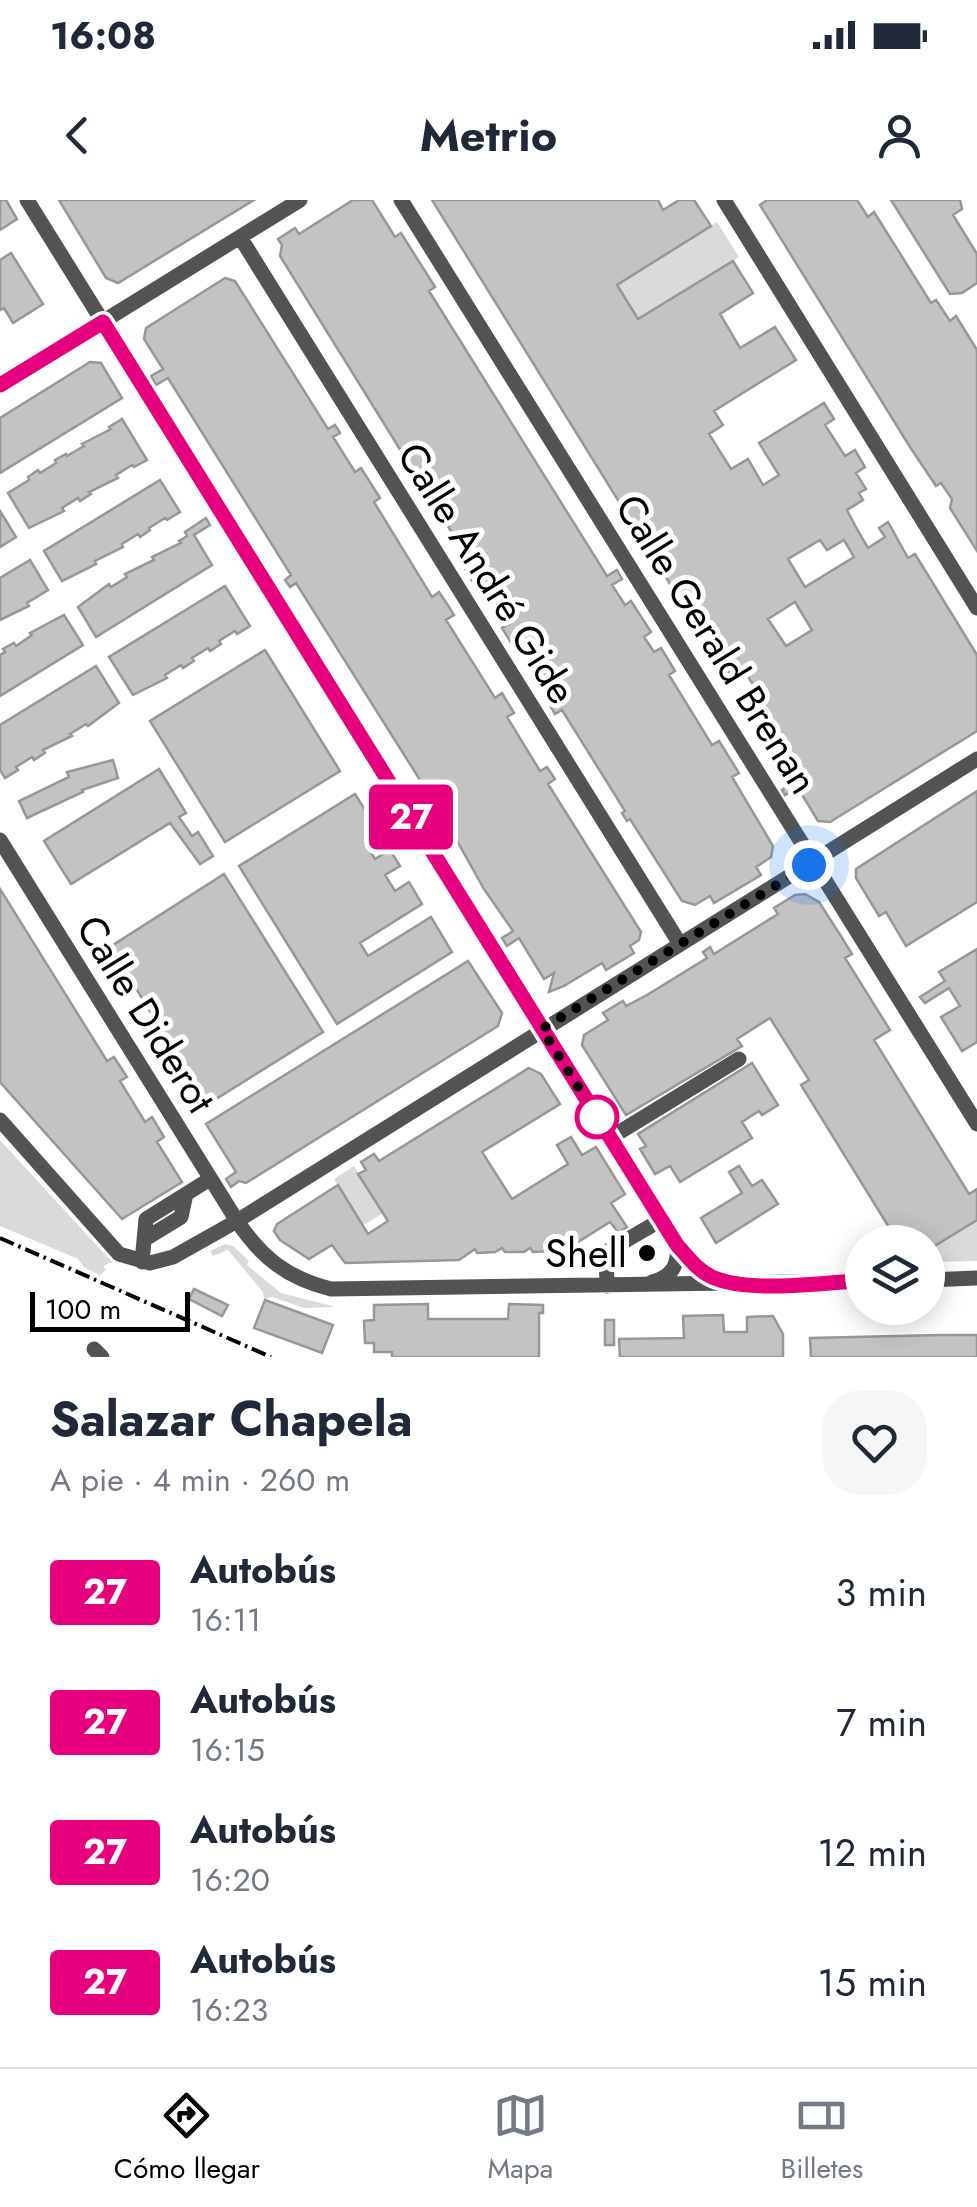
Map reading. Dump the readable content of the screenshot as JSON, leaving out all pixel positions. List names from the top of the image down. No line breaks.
{"streets":{"street":["Calle André Gide","Calle Gerald Brenan","Calle Diderot"]},"places":["Shell"],"lines":["bus line 27"],"scale_bar":"100 m","page":{"status":"16:08","header":"Metrio","on_map":"27","scale":"100 m","heading":["Salazar Chapela","A pie · 4 min · 260 m"],"list":[{"mark":"27","name":"Autobús","note":"16:11","value":"3 min"},{"mark":"27","name":"Autobús","note":"16:15","value":"7 min"},{"mark":"27","name":"Autobús","note":"16:20","value":"12 min"},{"mark":"27","name":"Autobús","note":"16:23","value":"15 min"}],"tabs":["Cómo llegar","Mapa","Billetes"]}}
